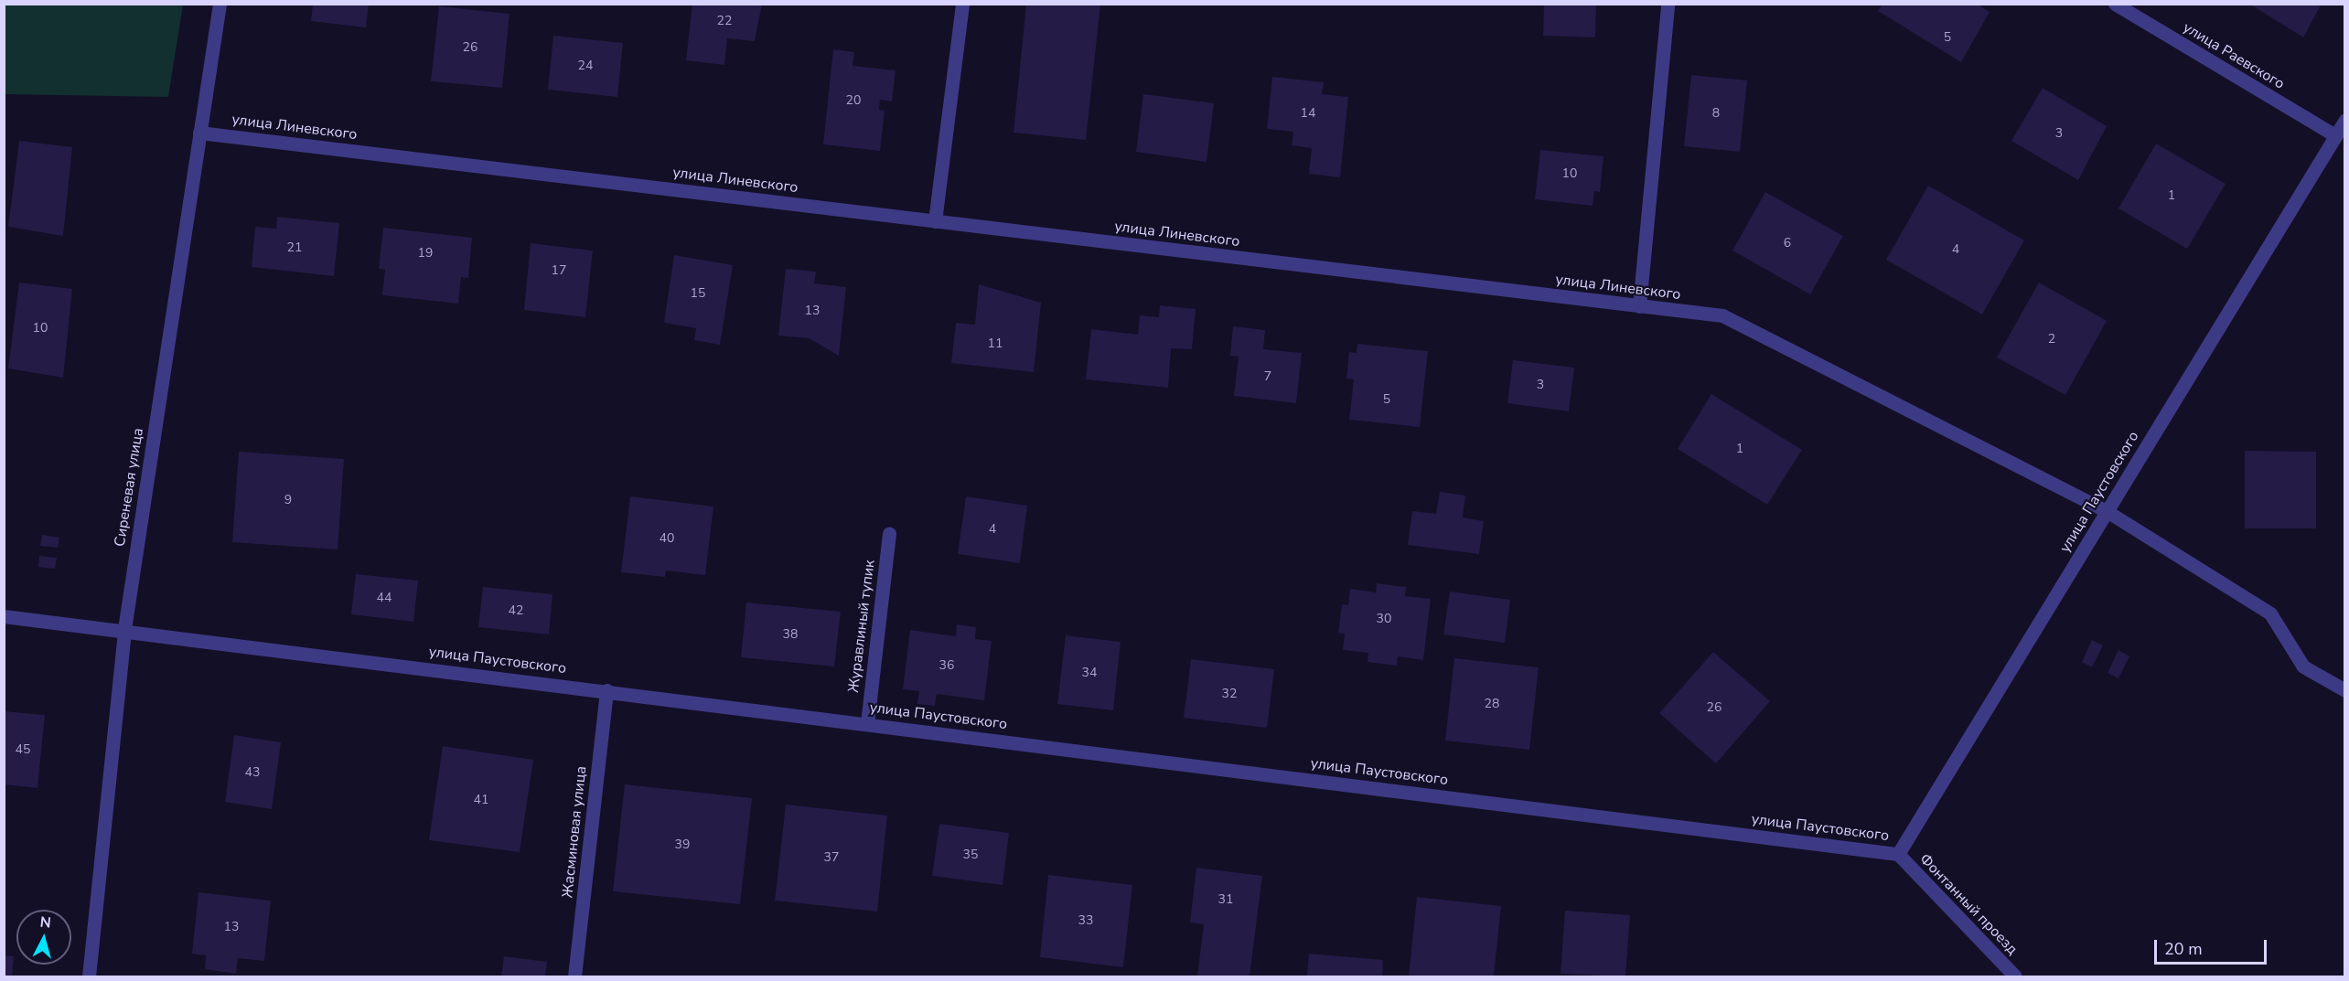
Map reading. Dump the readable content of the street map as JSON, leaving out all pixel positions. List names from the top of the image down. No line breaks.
{"streets":{"street":["улица Раевского","улица Линевского","Сиреневая улица","улица Паустовского","Журавлиный тупик","Жасминовая улица","Фонтанный проезд"]},"crossings":[["улица Раевского","улица Паустовского"],["улица Линевского","Сиреневая улица"],["улица Линевского","улица Паустовского"],["Сиреневая улица","улица Паустовского"],["улица Паустовского","Журавлиный тупик"],["улица Паустовского","Жасминовая улица"],["улица Паустовского","Фонтанный проезд"]],"house_numbers":["22","5","26","24","20","14","8","3","10","1","6","21","4","19","17","15","13","10","2","11","7","3","5","1","9","4","40","44","42","30","38","36","34","32","28","26","45","43","41","39","35","37","31","33","13"],"scale_bar":"20 m","north":"top"}
